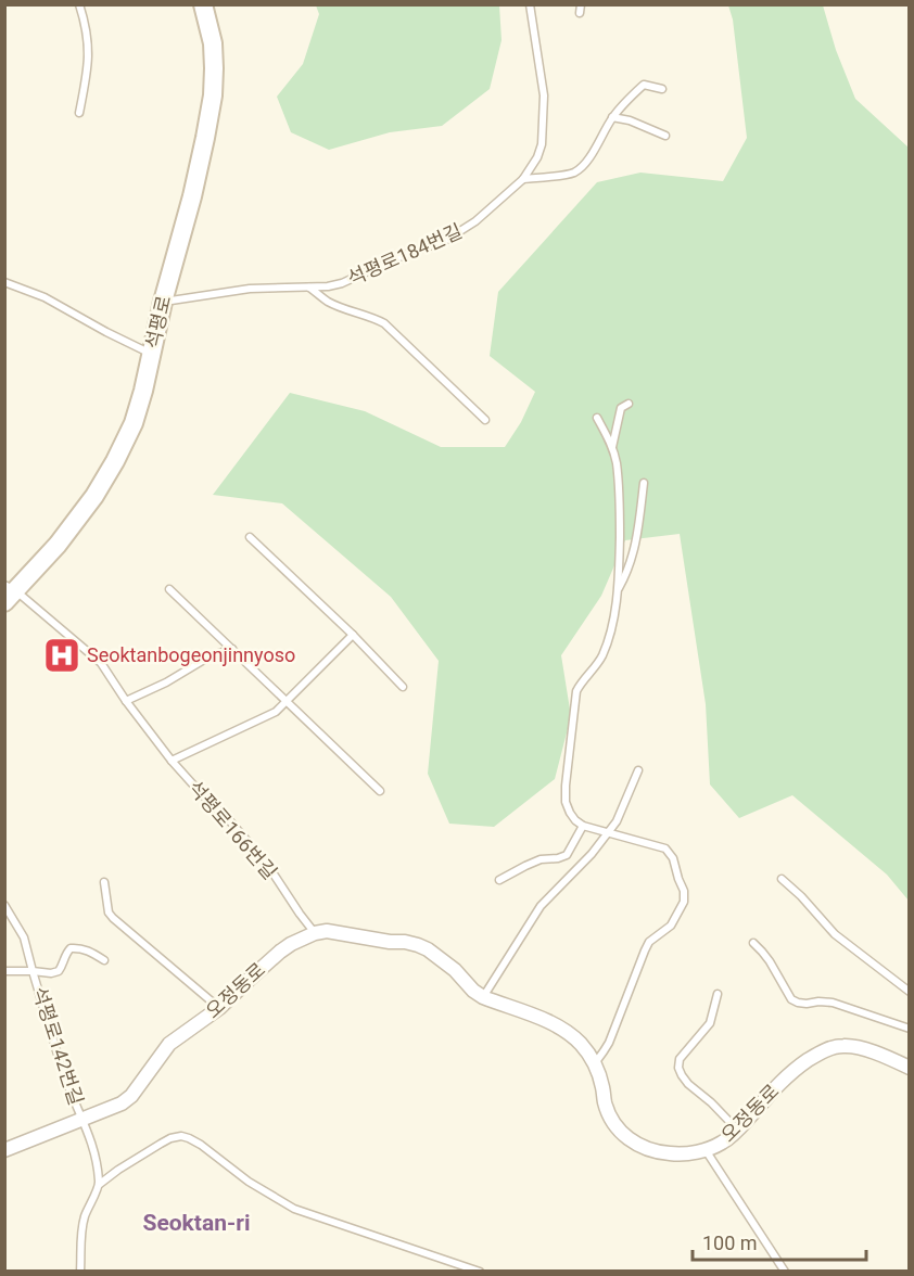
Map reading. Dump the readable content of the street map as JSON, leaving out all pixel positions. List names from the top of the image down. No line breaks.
{"streets":{"street":["석평로","오정동로"],"lane":["석평로184번길","석평로166번길","석평로142번길"]},"crossings":[["석평로184번길","석평로"],["석평로","석평로166번길"],["석평로166번길","오정동로"],["오정동로","석평로142번길"]],"districts":["Seoktan-ri"],"places":{"hospital":["Seoktanbogeonjinnyoso"]},"scale_bar":"100 m"}
